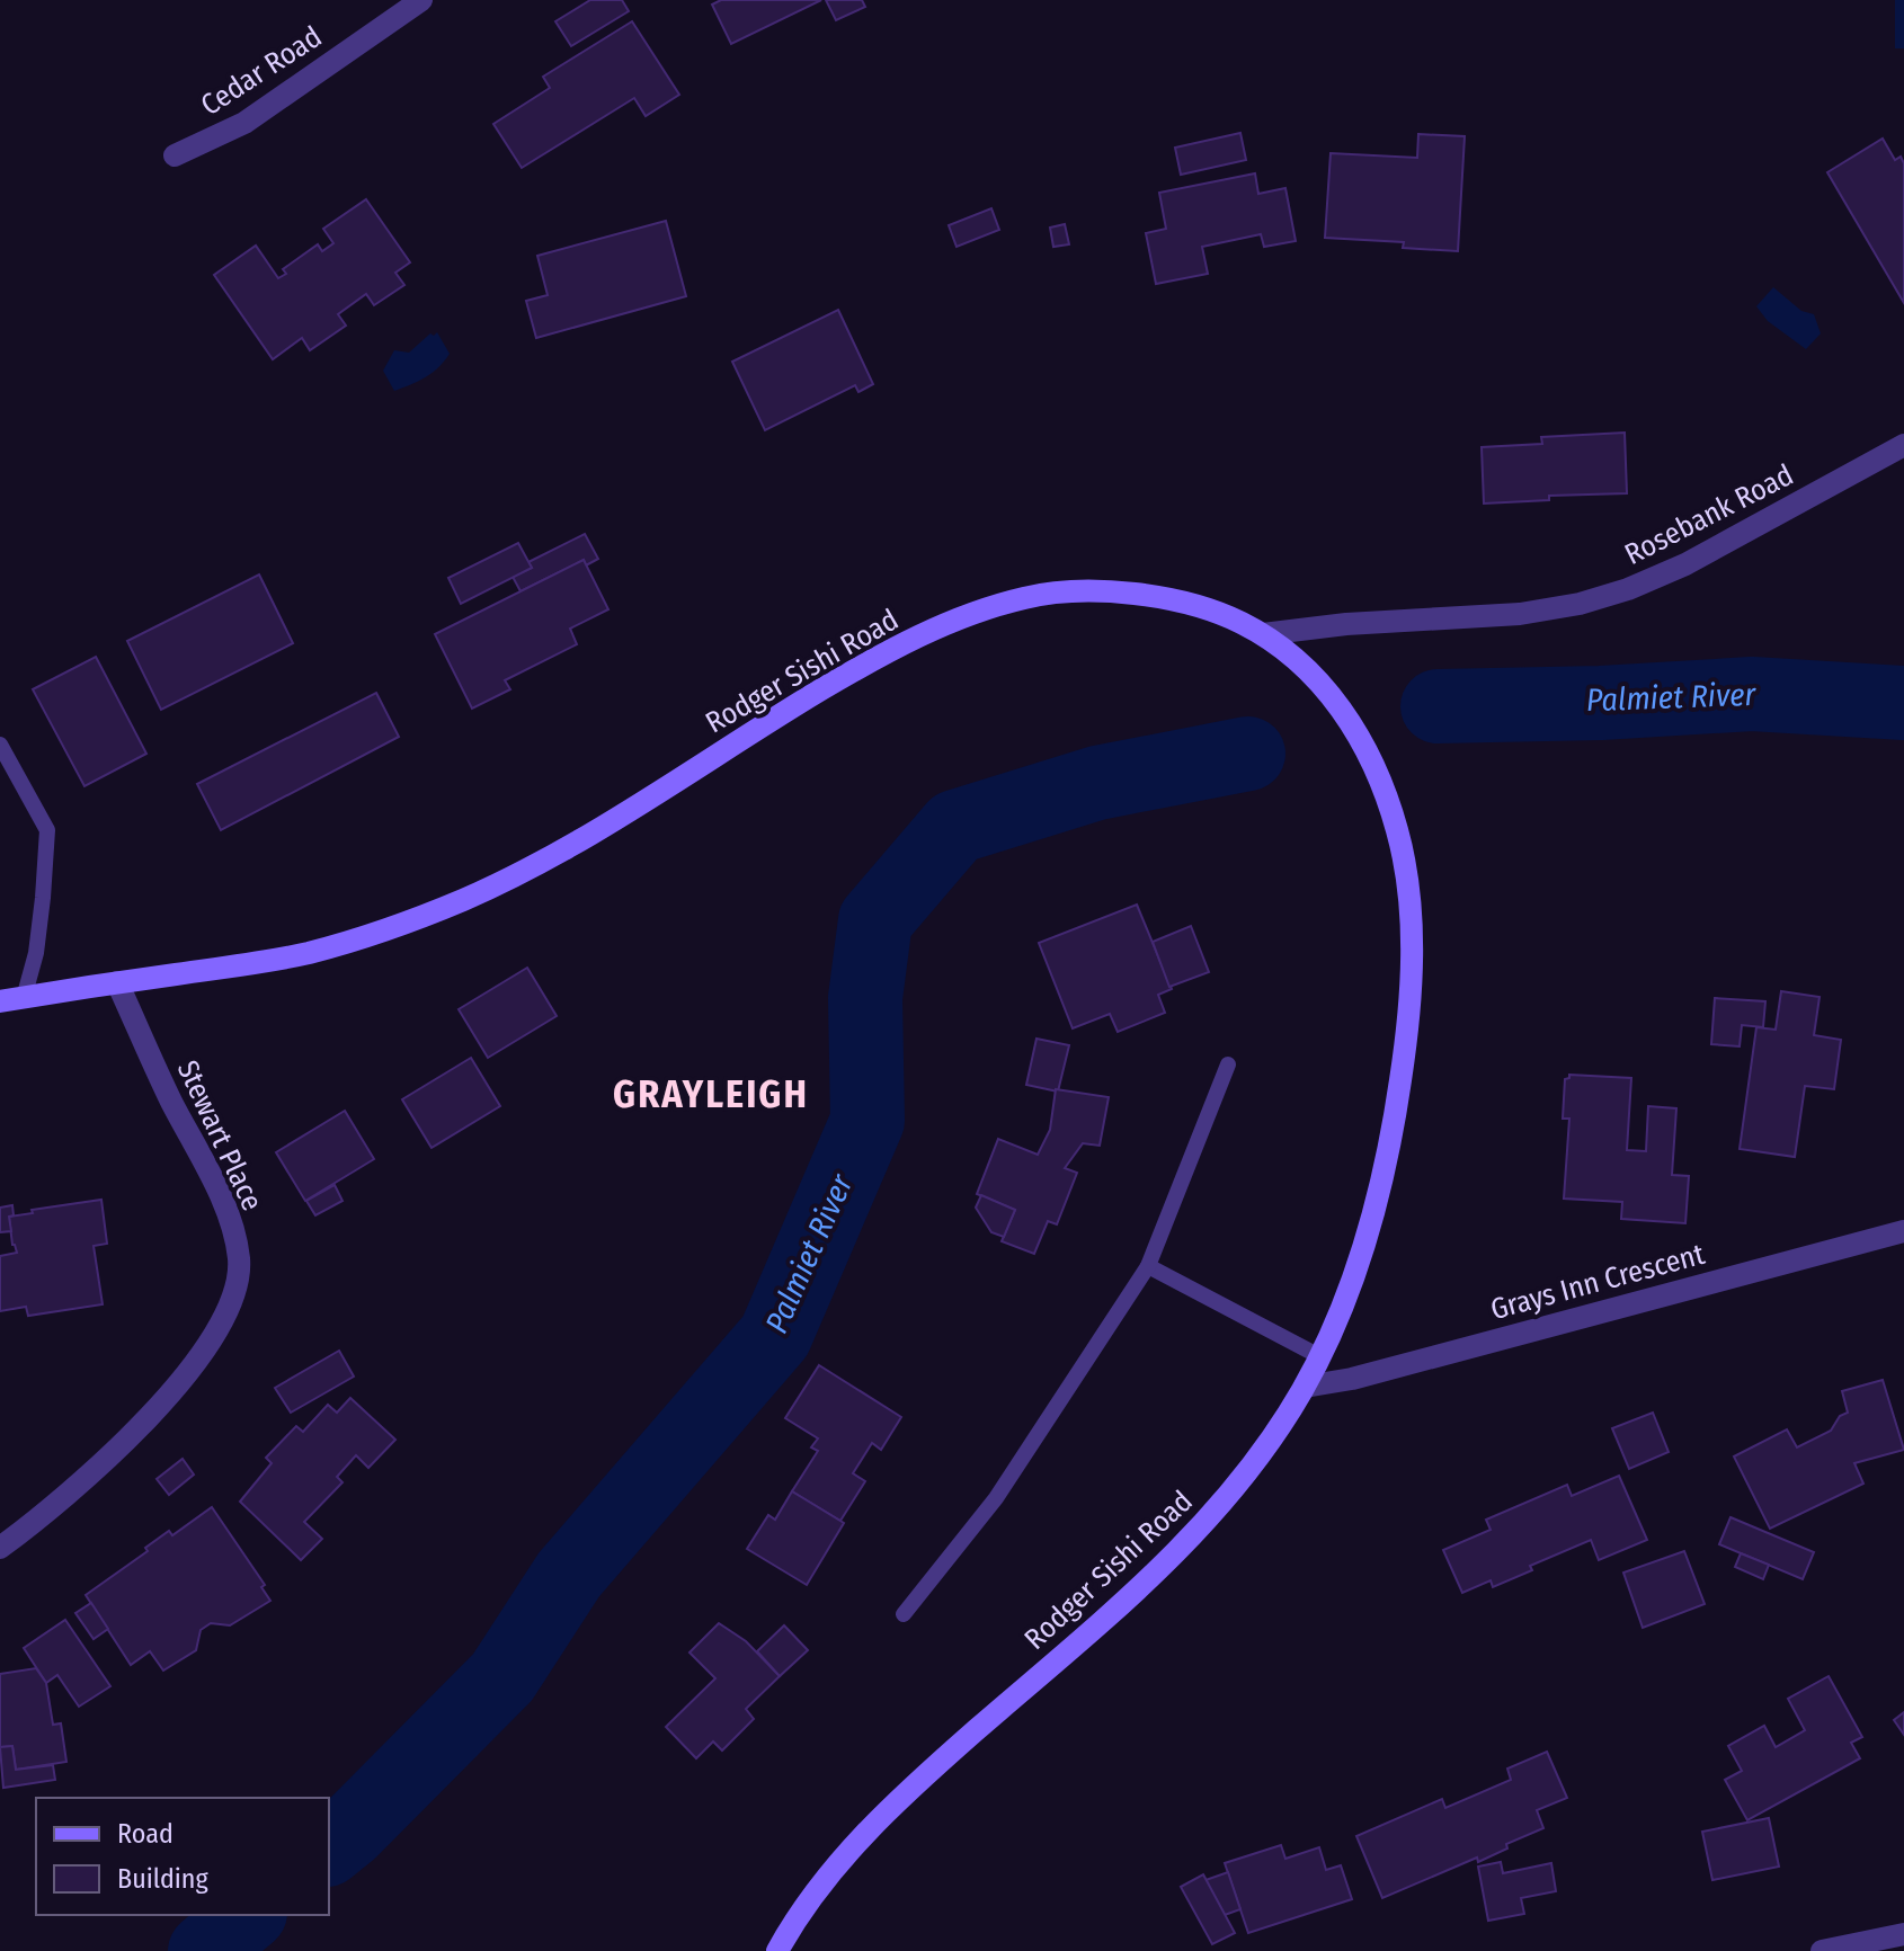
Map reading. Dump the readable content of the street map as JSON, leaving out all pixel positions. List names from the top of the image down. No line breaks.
{"streets":{"main road":["Rodger Sishi Road"],"street":["Cedar Road","Rosebank Road","Stewart Place","Grays Inn Crescent"]},"crossings":[["Rosebank Road","Rodger Sishi Road"],["Rodger Sishi Road","Stewart Place"],["Rodger Sishi Road","Grays Inn Crescent"]],"districts":["GRAYLEIGH"],"water":["Palmiet River"],"legend":["Road","Building"]}
